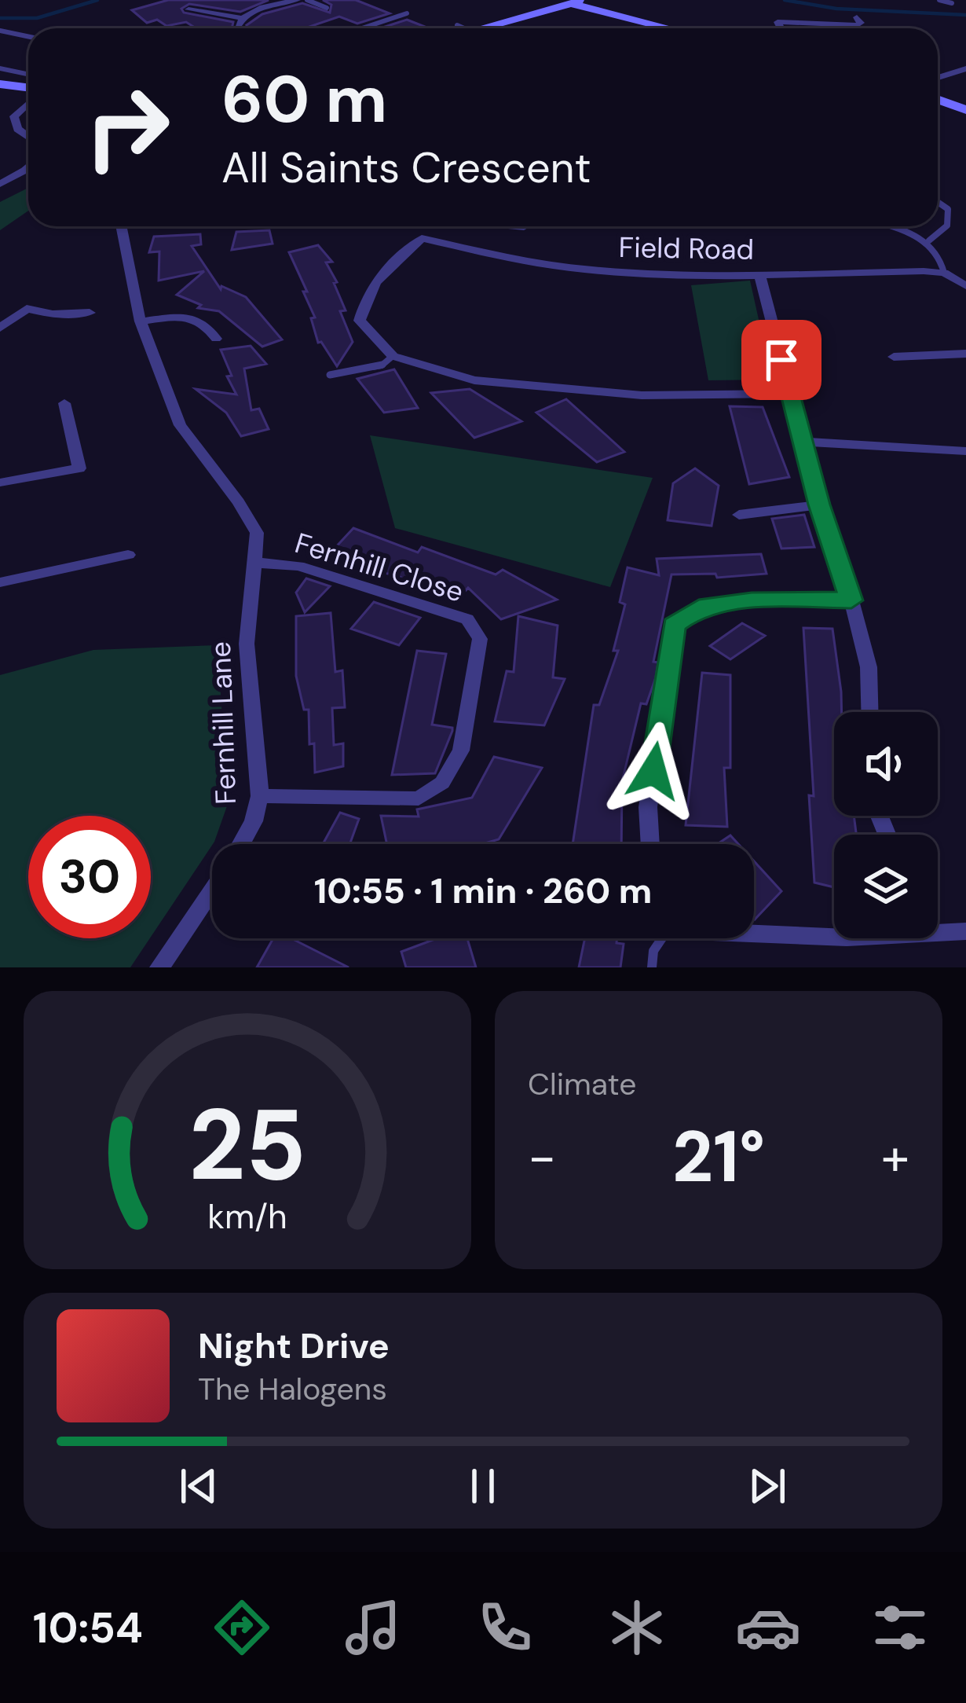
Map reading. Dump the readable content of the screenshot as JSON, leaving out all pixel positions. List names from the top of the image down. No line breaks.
{"streets":{"street":["Field Road","Fernhill Close","Fernhill Lane"]},"crossings":[["Fernhill Close","Fernhill Lane"]],"page":{"turn":["60 m","All Saints Crescent"],"limit":"30","trip":"10:55 · 1 min · 260 m","tile":"Climate","heat":["−","21°","+"],"song":["Night Drive","The Halogens"],"tabs":"10:54","gauge":["25","km/h"]}}
